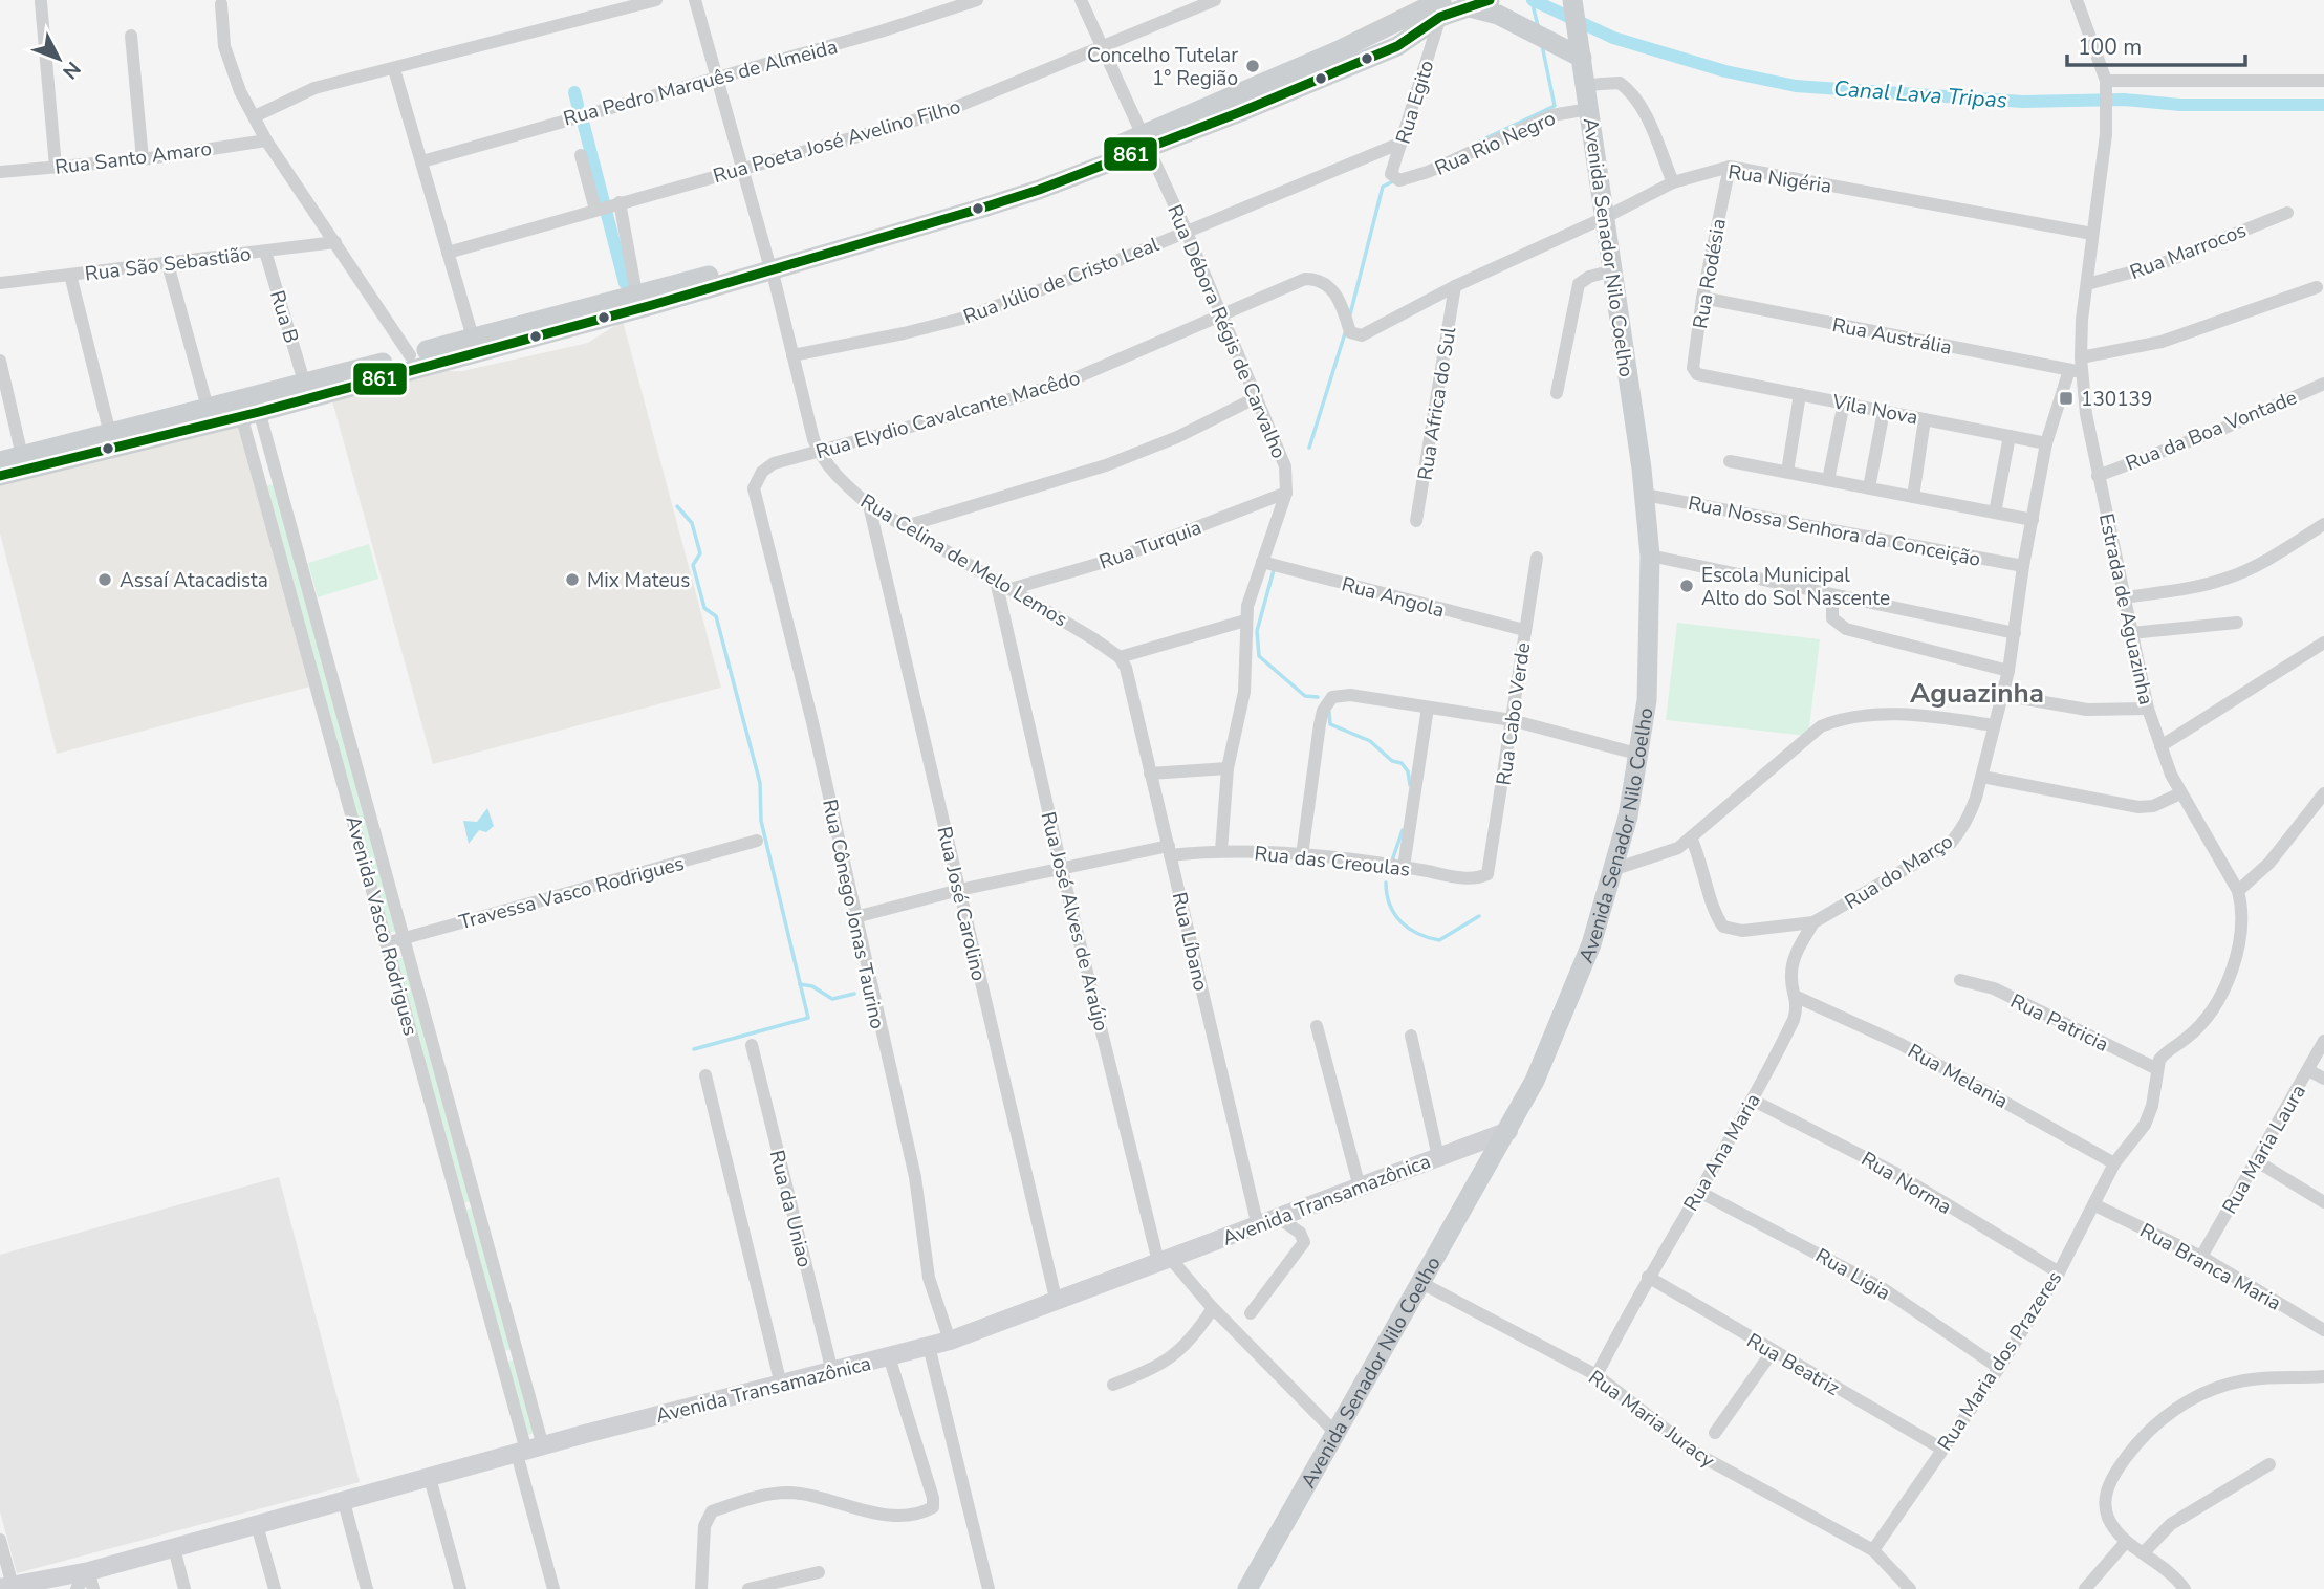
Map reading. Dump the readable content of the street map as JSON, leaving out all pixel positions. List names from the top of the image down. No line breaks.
{"streets":{"main road":["Avenida Senador Nilo Coelho"],"street":["Rua Pedro Marquês de Almeida","Rua Egito","Rua Poeta José Avelino Filho","Rua Rio Negro","Rua Santo Amaro","Rua Nigéria","Rua Marrocos","Rua São Sebastião","Rua Rodésia","Rua Júlio de Cristo Leal","Rua B","Rua Débora Régis de Carvalho","Rua Austrália","Rua Africa do Sul","Vila Nova","Rua Elydio Cavalcante Macêdo","Rua da Boa Vontade","Rua Nossa Senhora da Conceição","Rua Turquia","Rua Celina de Melo Lemos","Rua Angola","Estrada de Aguazinha","Rua Cabo Verde","Rua das Creoulas","Rua do Março","Travessa Vasco Rodrigues","Rua José Carolino","Rua Cônego Jonas Taurino","Rua José Alves de Araújo","Avenida Vasco Rodrigues","Rua Líbano","Rua Patricia","Rua Melania","Rua Maria Laura","Rua Ana Maria","Rua Norma","Avenida Transamazônica","Rua da Uniao","Rua Branca Maria","Rua Ligia","Rua Maria dos Prazeres","Rua Beatriz","Rua Maria Juracy"]},"crossings":[["Rua Egito","Rua Rio Negro"],["Rua Egito","Rua Júlio de Cristo Leal"],["Rua Poeta José Avelino Filho","Rua Débora Régis de Carvalho"],["Rua Rio Negro","Avenida Senador Nilo Coelho"],["Rua Nigéria","Avenida Senador Nilo Coelho"],["Rua Nigéria","Rua Rodésia"],["Rua Nigéria","Rua Africa do Sul"],["Rua Nigéria","Rua Elydio Cavalcante Macêdo"],["Rua Nigéria","Estrada de Aguazinha"],["Avenida Senador Nilo Coelho","Rua Nossa Senhora da Conceição"],["Avenida Senador Nilo Coelho","Rua José Alves de Araújo"],["Avenida Senador Nilo Coelho","Avenida Transamazônica"],["Avenida Senador Nilo Coelho","Rua Maria Juracy"],["Rua Marrocos","Estrada de Aguazinha"],["Rua São Sebastião","Rua B"],["Rua Rodésia","Rua Austrália"],["Rua Rodésia","Vila Nova"],["Rua Júlio de Cristo Leal","Rua Débora Régis de Carvalho"],["Rua Débora Régis de Carvalho","Rua Elydio Cavalcante Macêdo"],["Rua Débora Régis de Carvalho","Rua Turquia"],["Rua Débora Régis de Carvalho","Rua Angola"],["Rua Débora Régis de Carvalho","Rua das Creoulas"],["Rua Austrália","Estrada de Aguazinha"],["Rua Austrália","Rua do Março"],["Vila Nova","Rua do Março"],["Rua Elydio Cavalcante Macêdo","Rua Celina de Melo Lemos"],["Rua Elydio Cavalcante Macêdo","Rua Cônego Jonas Taurino"],["Rua da Boa Vontade","Estrada de Aguazinha"],["Rua Nossa Senhora da Conceição","Rua do Março"],["Rua Turquia","Rua Celina de Melo Lemos"],["Rua Celina de Melo Lemos","Rua José Carolino"],["Rua Celina de Melo Lemos","Rua José Alves de Araújo"],["Rua Celina de Melo Lemos","Rua Líbano"],["Rua Angola","Rua Cabo Verde"],["Estrada de Aguazinha","Rua do Março"],["Estrada de Aguazinha","Rua Patricia"],["Rua Cabo Verde","Rua das Creoulas"],["Rua das Creoulas","Rua José Carolino"],["Rua das Creoulas","Rua Cônego Jonas Taurino"],["Rua das Creoulas","Rua José Alves de Araújo"],["Rua das Creoulas","Rua Líbano"],["Rua do Março","Rua Ana Maria"],["Travessa Vasco Rodrigues","Avenida Vasco Rodrigues"],["Rua José Carolino","Avenida Transamazônica"],["Rua Cônego Jonas Taurino","Avenida Transamazônica"],["Rua José Alves de Araújo","Avenida Transamazônica"],["Avenida Vasco Rodrigues","Avenida Transamazônica"],["Rua Líbano","Avenida Transamazônica"],["Rua Melania","Rua Ana Maria"],["Rua Melania","Rua Maria dos Prazeres"],["Rua Maria Laura","Rua Branca Maria"],["Rua Ana Maria","Rua Norma"],["Rua Ana Maria","Rua Ligia"],["Rua Ana Maria","Rua Beatriz"],["Rua Ana Maria","Rua Maria Juracy"],["Rua Norma","Rua Maria dos Prazeres"],["Avenida Transamazônica","Rua da Uniao"],["Rua Branca Maria","Rua Maria dos Prazeres"],["Rua Ligia","Rua Maria dos Prazeres"],["Rua Maria dos Prazeres","Rua Beatriz"],["Rua Maria dos Prazeres","Rua Maria Juracy"]],"districts":["Aguazinha"],"water":["Canal Lava Tripas"],"places":{"other":["Concelho Tutelar 1° Região","Assaí Atacadista","Mix Mateus","Escola Municipal Alto do Sol Nascente"],"transit":["130139"]},"lines":["transit line 861"],"scale_bar":"100 m","north":"bottom right"}
